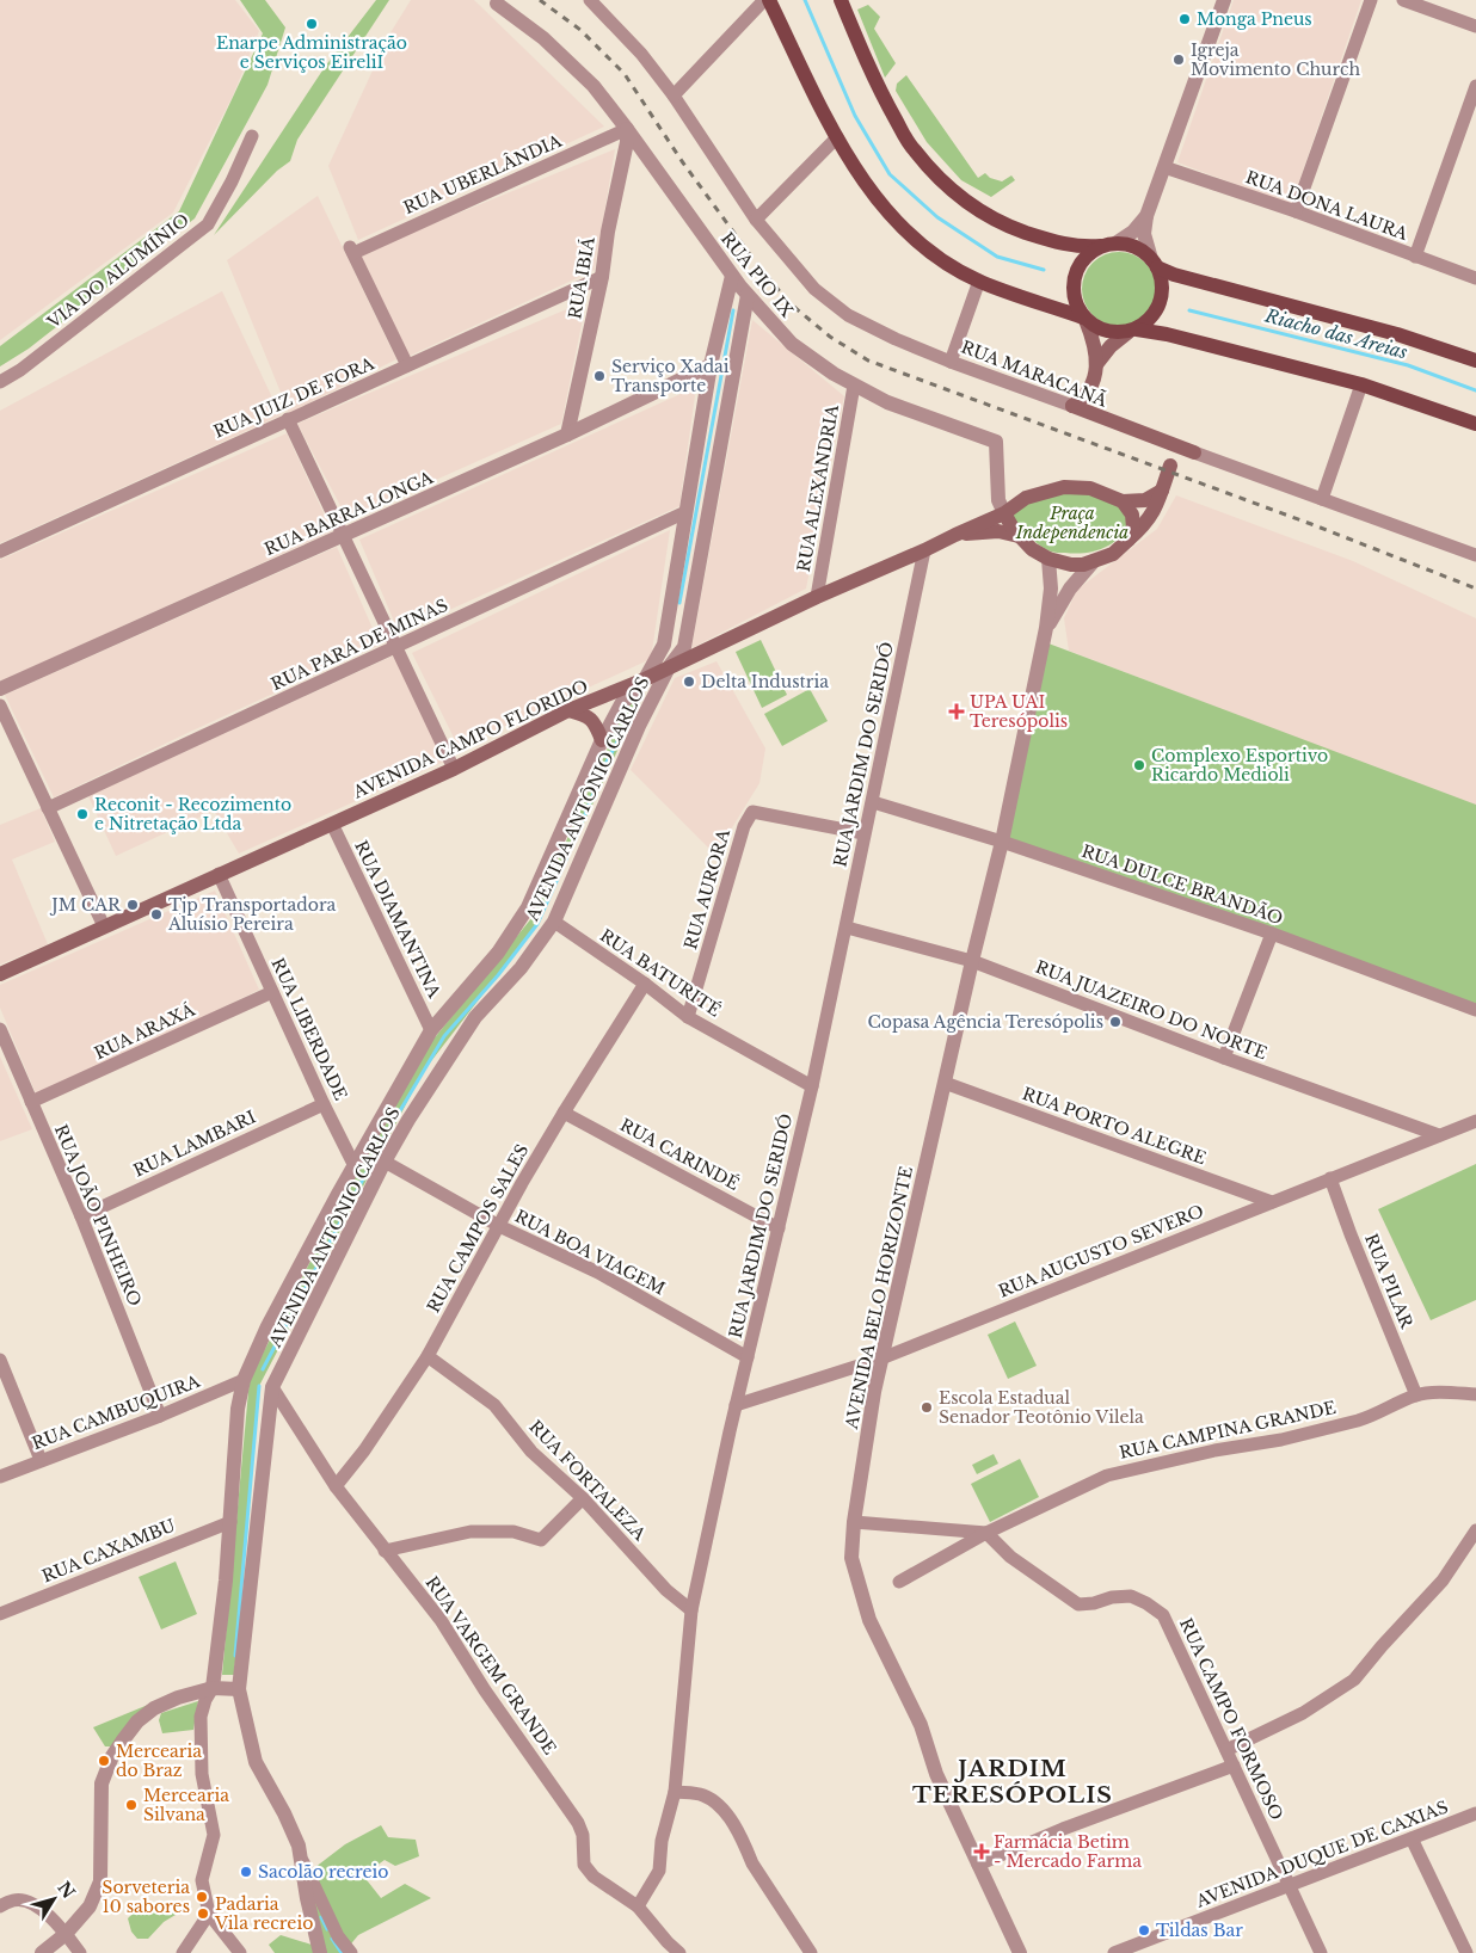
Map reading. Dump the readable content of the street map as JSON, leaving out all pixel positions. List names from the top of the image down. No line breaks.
{"streets":{"main road":["RUA MARACANÃ","AVENIDA CAMPO FLORIDO"],"street":["RUA UBERLÂNDIA","RUA DONA LAURA","VIA DO ALUMÍNIO","RUA PIO IX","RUA IBIÁ","RUA JUIZ DE FORA","RUA ALEXANDRIA","RUA BARRA LONGA","RUA PARÁ DE MINAS","RUA JARDIM DO SERIDÓ","AVENIDA ANTÔNIO CARLOS","RUA DULCE BRANDÃO","RUA AURORA","RUA DIAMANTINA","RUA BATURITÉ","RUA JUAZEIRO DO NORTE","RUA LIBERDADE","RUA ARAXÁ","RUA PORTO ALEGRE","RUA LAMBARI","RUA CARINDÉ","RUA JOÃO PINHEIRO","RUA CAMPOS SALES","RUA AUGUSTO SEVERO","RUA BOA VIAGEM","RUA PILAR","AVENIDA BELO HORIZONTE","RUA CAMBUQUIRA","RUA CAMPINA GRANDE","RUA FORTALEZA","RUA CAXAMBU","RUA VARGEM GRANDE","RUA CAMPO FORMOSO","AVENIDA DUQUE DE CAXIAS"]},"crossings":[["RUA UBERLÂNDIA","RUA PIO IX"],["RUA UBERLÂNDIA","RUA IBIÁ"],["RUA UBERLÂNDIA","RUA JUIZ DE FORA"],["RUA PIO IX","RUA IBIÁ"],["RUA PIO IX","RUA ALEXANDRIA"],["RUA PIO IX","AVENIDA CAMPO FLORIDO"],["RUA PIO IX","AVENIDA ANTÔNIO CARLOS"],["RUA IBIÁ","RUA JUIZ DE FORA"],["RUA IBIÁ","RUA BARRA LONGA"],["RUA ALEXANDRIA","AVENIDA CAMPO FLORIDO"],["RUA BARRA LONGA","AVENIDA ANTÔNIO CARLOS"],["RUA PARÁ DE MINAS","AVENIDA ANTÔNIO CARLOS"],["AVENIDA CAMPO FLORIDO","RUA JARDIM DO SERIDÓ"],["AVENIDA CAMPO FLORIDO","AVENIDA ANTÔNIO CARLOS"],["AVENIDA CAMPO FLORIDO","RUA DIAMANTINA"],["AVENIDA CAMPO FLORIDO","RUA LIBERDADE"],["RUA JARDIM DO SERIDÓ","RUA DULCE BRANDÃO"],["RUA JARDIM DO SERIDÓ","RUA AURORA"],["RUA JARDIM DO SERIDÓ","RUA BATURITÉ"],["RUA JARDIM DO SERIDÓ","RUA JUAZEIRO DO NORTE"],["RUA JARDIM DO SERIDÓ","RUA CARINDÉ"],["RUA JARDIM DO SERIDÓ","RUA AUGUSTO SEVERO"],["RUA JARDIM DO SERIDÓ","RUA BOA VIAGEM"],["RUA JARDIM DO SERIDÓ","RUA FORTALEZA"],["RUA JARDIM DO SERIDÓ","RUA VARGEM GRANDE"],["AVENIDA ANTÔNIO CARLOS","RUA DIAMANTINA"],["AVENIDA ANTÔNIO CARLOS","RUA BATURITÉ"],["AVENIDA ANTÔNIO CARLOS","RUA LIBERDADE"],["AVENIDA ANTÔNIO CARLOS","RUA BOA VIAGEM"],["AVENIDA ANTÔNIO CARLOS","RUA CAMBUQUIRA"],["AVENIDA ANTÔNIO CARLOS","RUA CAXAMBU"],["AVENIDA ANTÔNIO CARLOS","RUA VARGEM GRANDE"],["RUA DULCE BRANDÃO","AVENIDA BELO HORIZONTE"],["RUA AURORA","RUA BATURITÉ"],["RUA BATURITÉ","RUA CAMPOS SALES"],["RUA JUAZEIRO DO NORTE","RUA AUGUSTO SEVERO"],["RUA JUAZEIRO DO NORTE","AVENIDA BELO HORIZONTE"],["RUA LIBERDADE","RUA ARAXÁ"],["RUA LIBERDADE","RUA LAMBARI"],["RUA ARAXÁ","RUA JOÃO PINHEIRO"],["RUA PORTO ALEGRE","RUA AUGUSTO SEVERO"],["RUA PORTO ALEGRE","AVENIDA BELO HORIZONTE"],["RUA LAMBARI","RUA JOÃO PINHEIRO"],["RUA CARINDÉ","RUA CAMPOS SALES"],["RUA JOÃO PINHEIRO","RUA CAMBUQUIRA"],["RUA CAMPOS SALES","RUA BOA VIAGEM"],["RUA CAMPOS SALES","RUA FORTALEZA"],["RUA CAMPOS SALES","RUA VARGEM GRANDE"],["RUA AUGUSTO SEVERO","RUA PILAR"],["RUA AUGUSTO SEVERO","AVENIDA BELO HORIZONTE"],["RUA PILAR","RUA CAMPINA GRANDE"],["RUA CAMPINA GRANDE","RUA CAMPO FORMOSO"],["RUA CAMPO FORMOSO","AVENIDA DUQUE DE CAXIAS"]],"districts":["JARDIM TERESÓPOLIS"],"water":["Riacho das Areias"],"parks":["Praça Independencia"],"places":{"other":["Monga Pneus","Enarpe Administração e Serviços EireliI","Igreja Movimento Church","Serviço Xadai Transporte","Delta Industria","Complexo Esportivo Ricardo Medioli","Reconit - Recozimento e Nitretação Ltda","JM CAR","Tjp Transportadora Aluísio Pereira","Copasa Agência Teresópolis","Escola Estadual Senador Teotônio Vilela","Mercearia do Braz","Mercearia Silvana","Sacolão recreio","Sorveteria 10 sabores","Padaria Vila recreio","Tildas Bar"],"health":["UPA UAI Teresópolis","Farmácia Betim - Mercado Farma"]},"north":"top right"}
